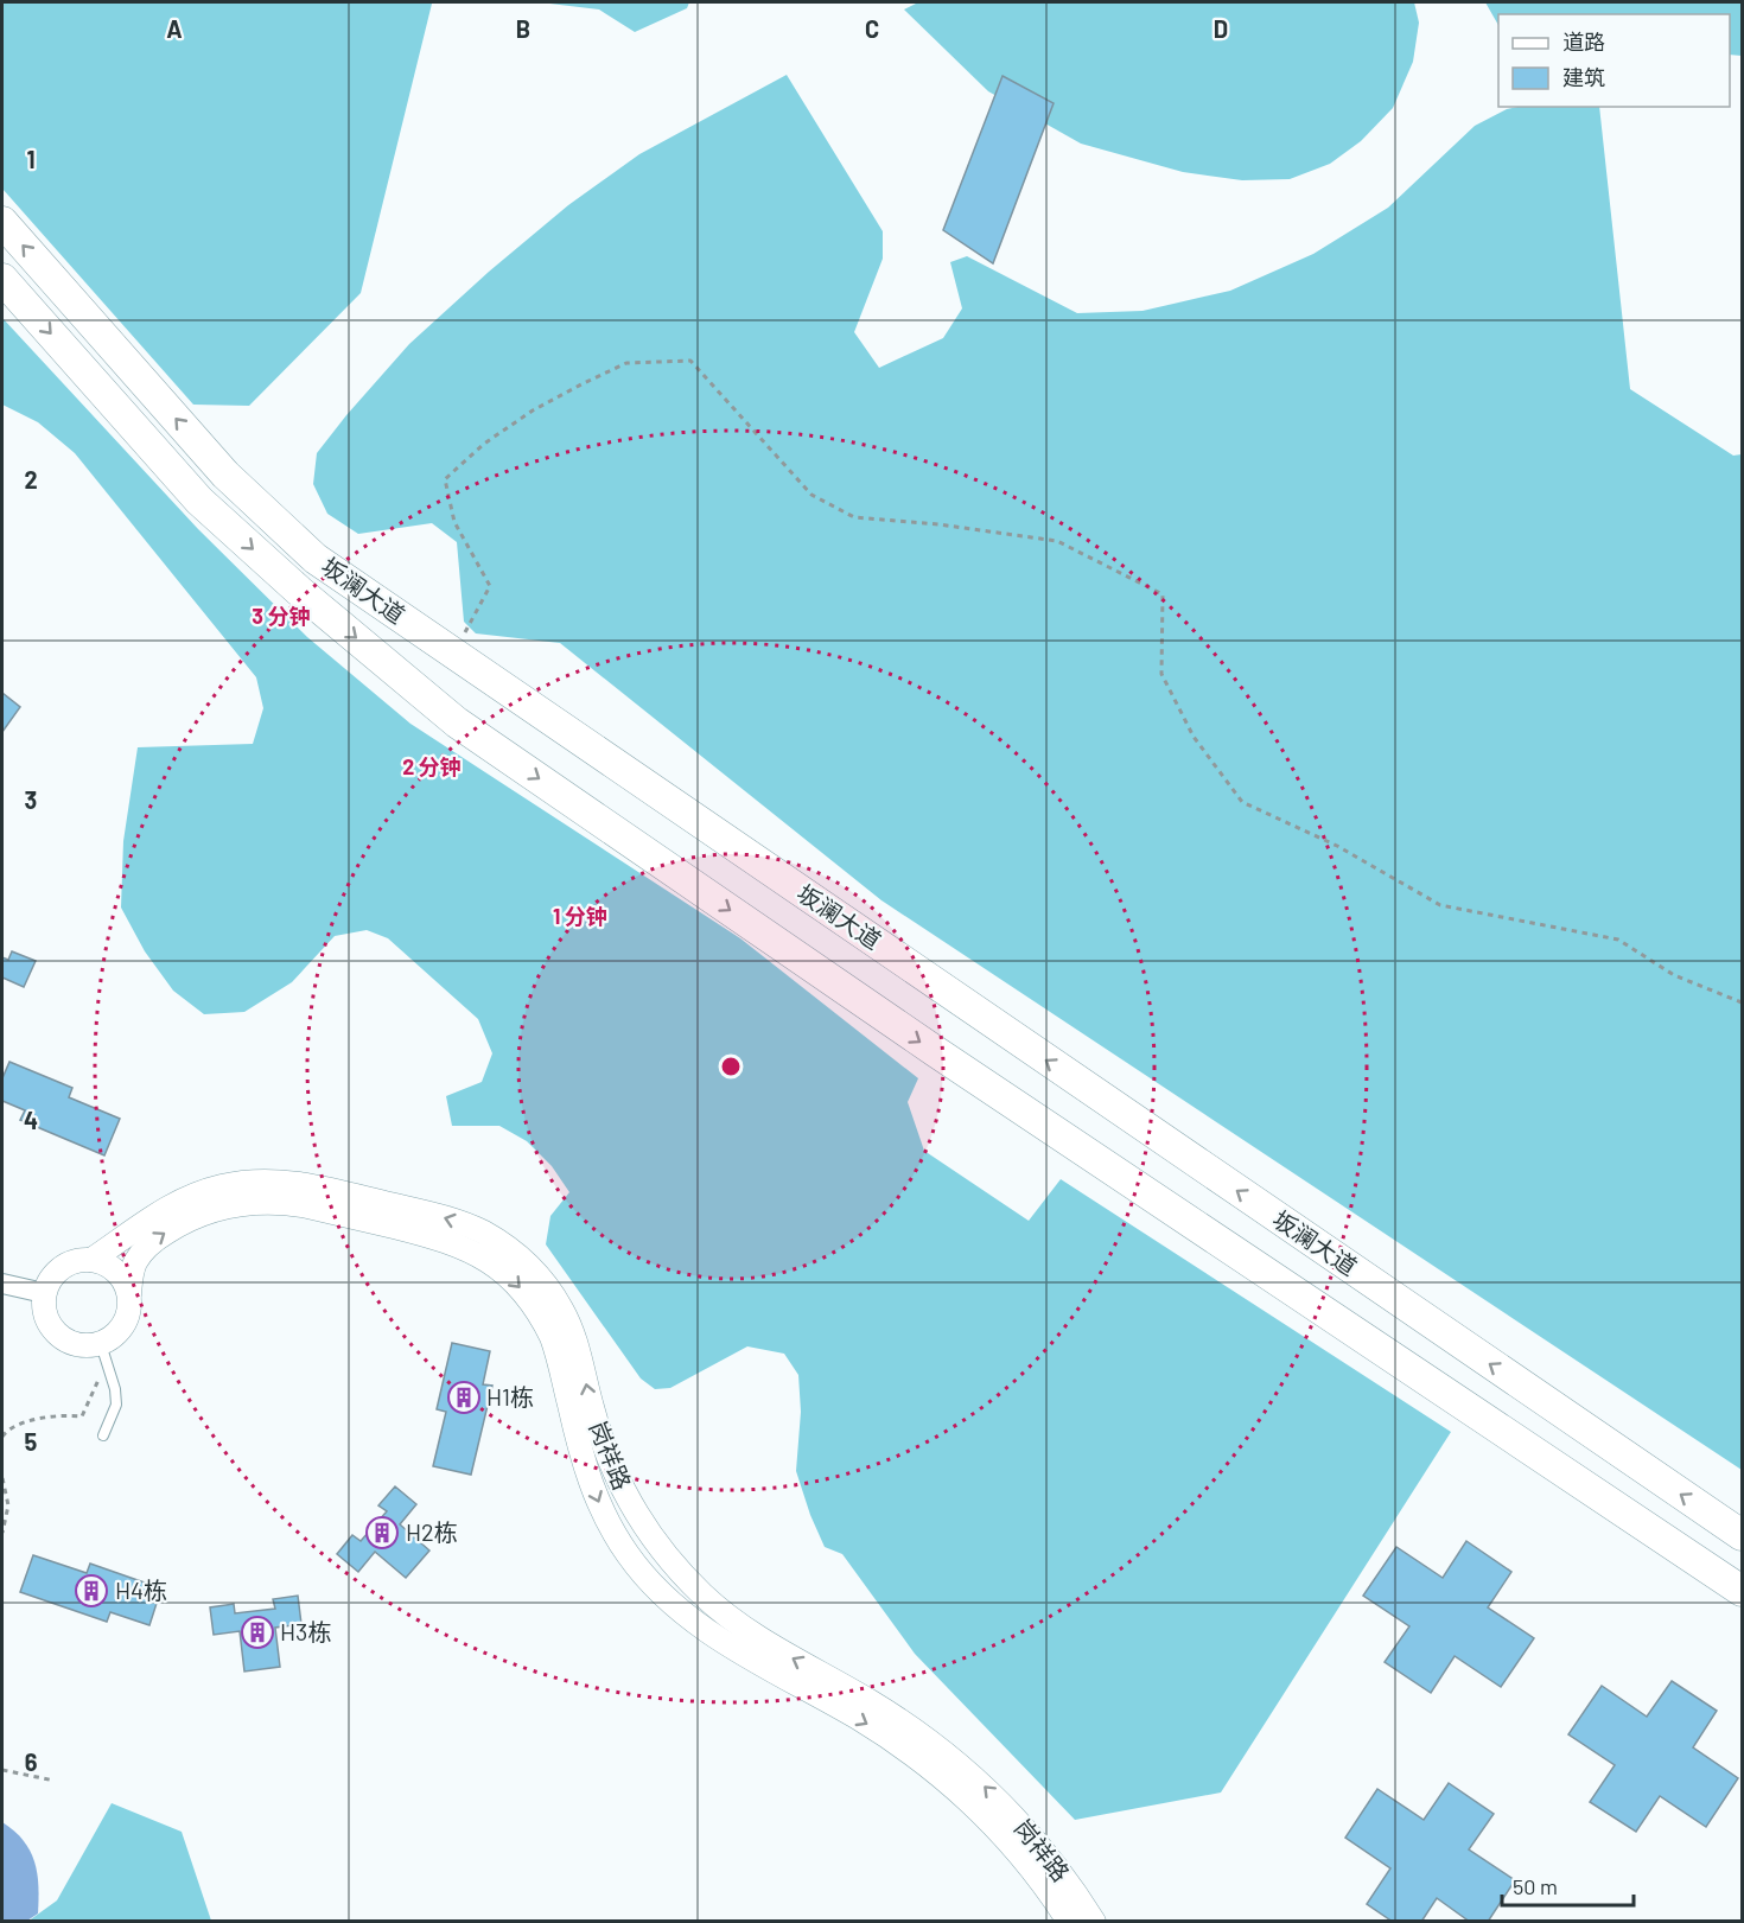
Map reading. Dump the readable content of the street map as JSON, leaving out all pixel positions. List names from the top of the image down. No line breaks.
{"streets":{"main road":["坂澜大道"],"street":["岗祥路"]},"places":{"building":["H1栋","H2栋","H4栋","H3栋"]},"legend":["道路","建筑"],"scale_bar":"50 m","grid":{"columns":["A","B","C","D"],"rows":["1","2","3","4","5","6"]},"rings":["3 分钟","2 分钟","1 分钟"]}
